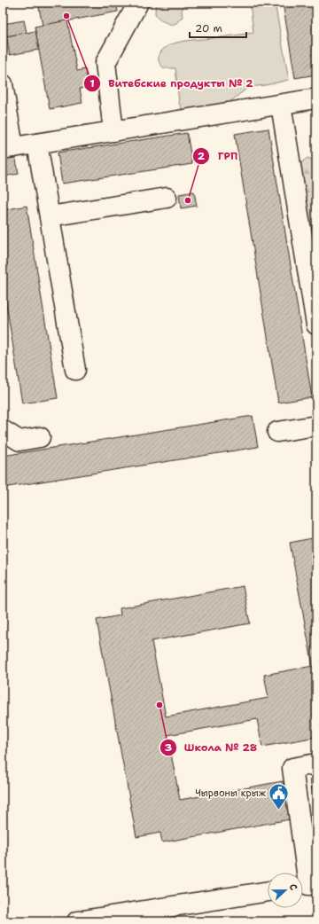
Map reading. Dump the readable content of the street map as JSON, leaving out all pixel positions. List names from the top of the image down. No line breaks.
{"places":{"other":["Витебские продукты № 2","ГРП","Школа № 28"],"public building":["Чырвоны крыж"]},"scale_bar":"20 m","north":"right"}
